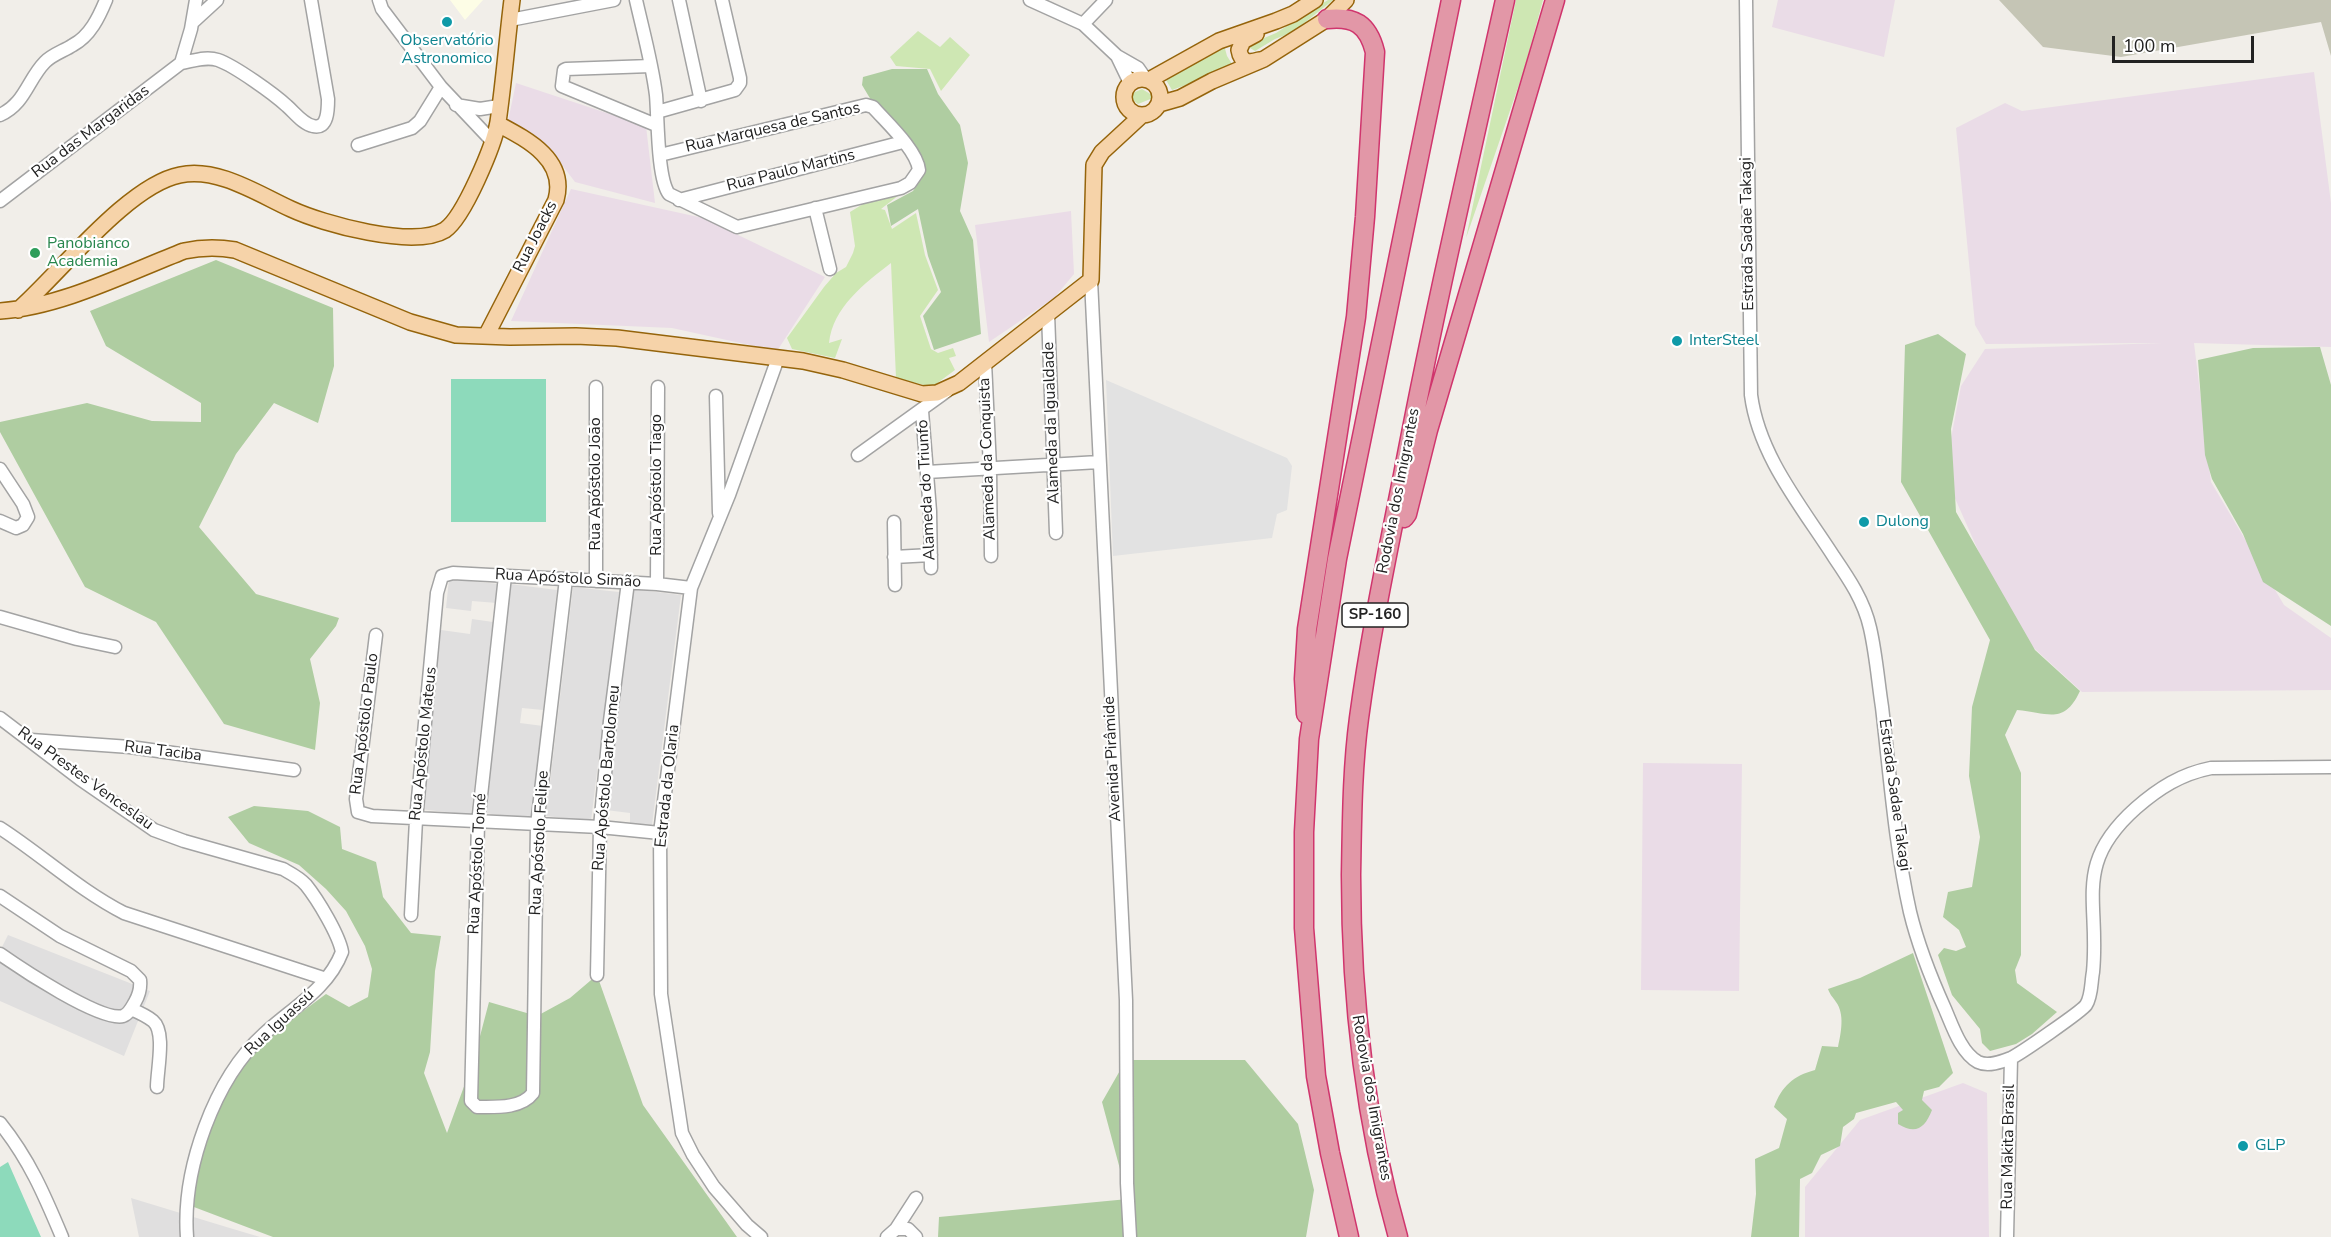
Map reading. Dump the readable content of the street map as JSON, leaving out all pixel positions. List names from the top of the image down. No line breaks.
{"streets":{"highway":["Rodovia dos Imigrantes","SP-160"],"main road":["Rua Joacks"],"street":["Rua Marquesa de Santos","Rua das Margaridas","Rua Paulo Martins","Estrada Sadae Takagi","Alameda da Igualdade","Alameda da Conquista","Rua Apóstolo João","Rua Apóstolo Tiago","Alameda do Triunfo","Rua Apóstolo Simão","Rua Apóstolo Paulo","Rua Apóstolo Mateus","Rua Taciba","Avenida Pirâmide","Rua Apóstolo Bartolomeu","Rua Prestes Venceslau","Estrada da Olaria","Rua Apóstolo Felipe","Rua Apóstolo Tomé","Rua Iguassú","Rua Makita Brasil"]},"crossings":[["Rua Marquesa de Santos","Rua Paulo Martins"],["Estrada Sadae Takagi","Rua Makita Brasil"],["Rua Apóstolo João","Rua Apóstolo Simão"],["Rua Apóstolo Tiago","Rua Apóstolo Simão"],["Rua Apóstolo Simão","Rua Apóstolo Mateus"],["Rua Apóstolo Simão","Rua Apóstolo Bartolomeu"],["Rua Apóstolo Simão","Estrada da Olaria"],["Rua Apóstolo Simão","Rua Apóstolo Felipe"],["Rua Apóstolo Simão","Rua Apóstolo Tomé"],["Rua Apóstolo Paulo","Rua Apóstolo Mateus"],["Rua Taciba","Rua Prestes Venceslau"],["Rua Prestes Venceslau","Rua Iguassú"],["Rua Apóstolo Felipe","Rua Apóstolo Tomé"]],"places":["Observatório Astronomico","Panobianco Academia","InterSteel","Dulong","GLP"],"scale_bar":"100 m"}
